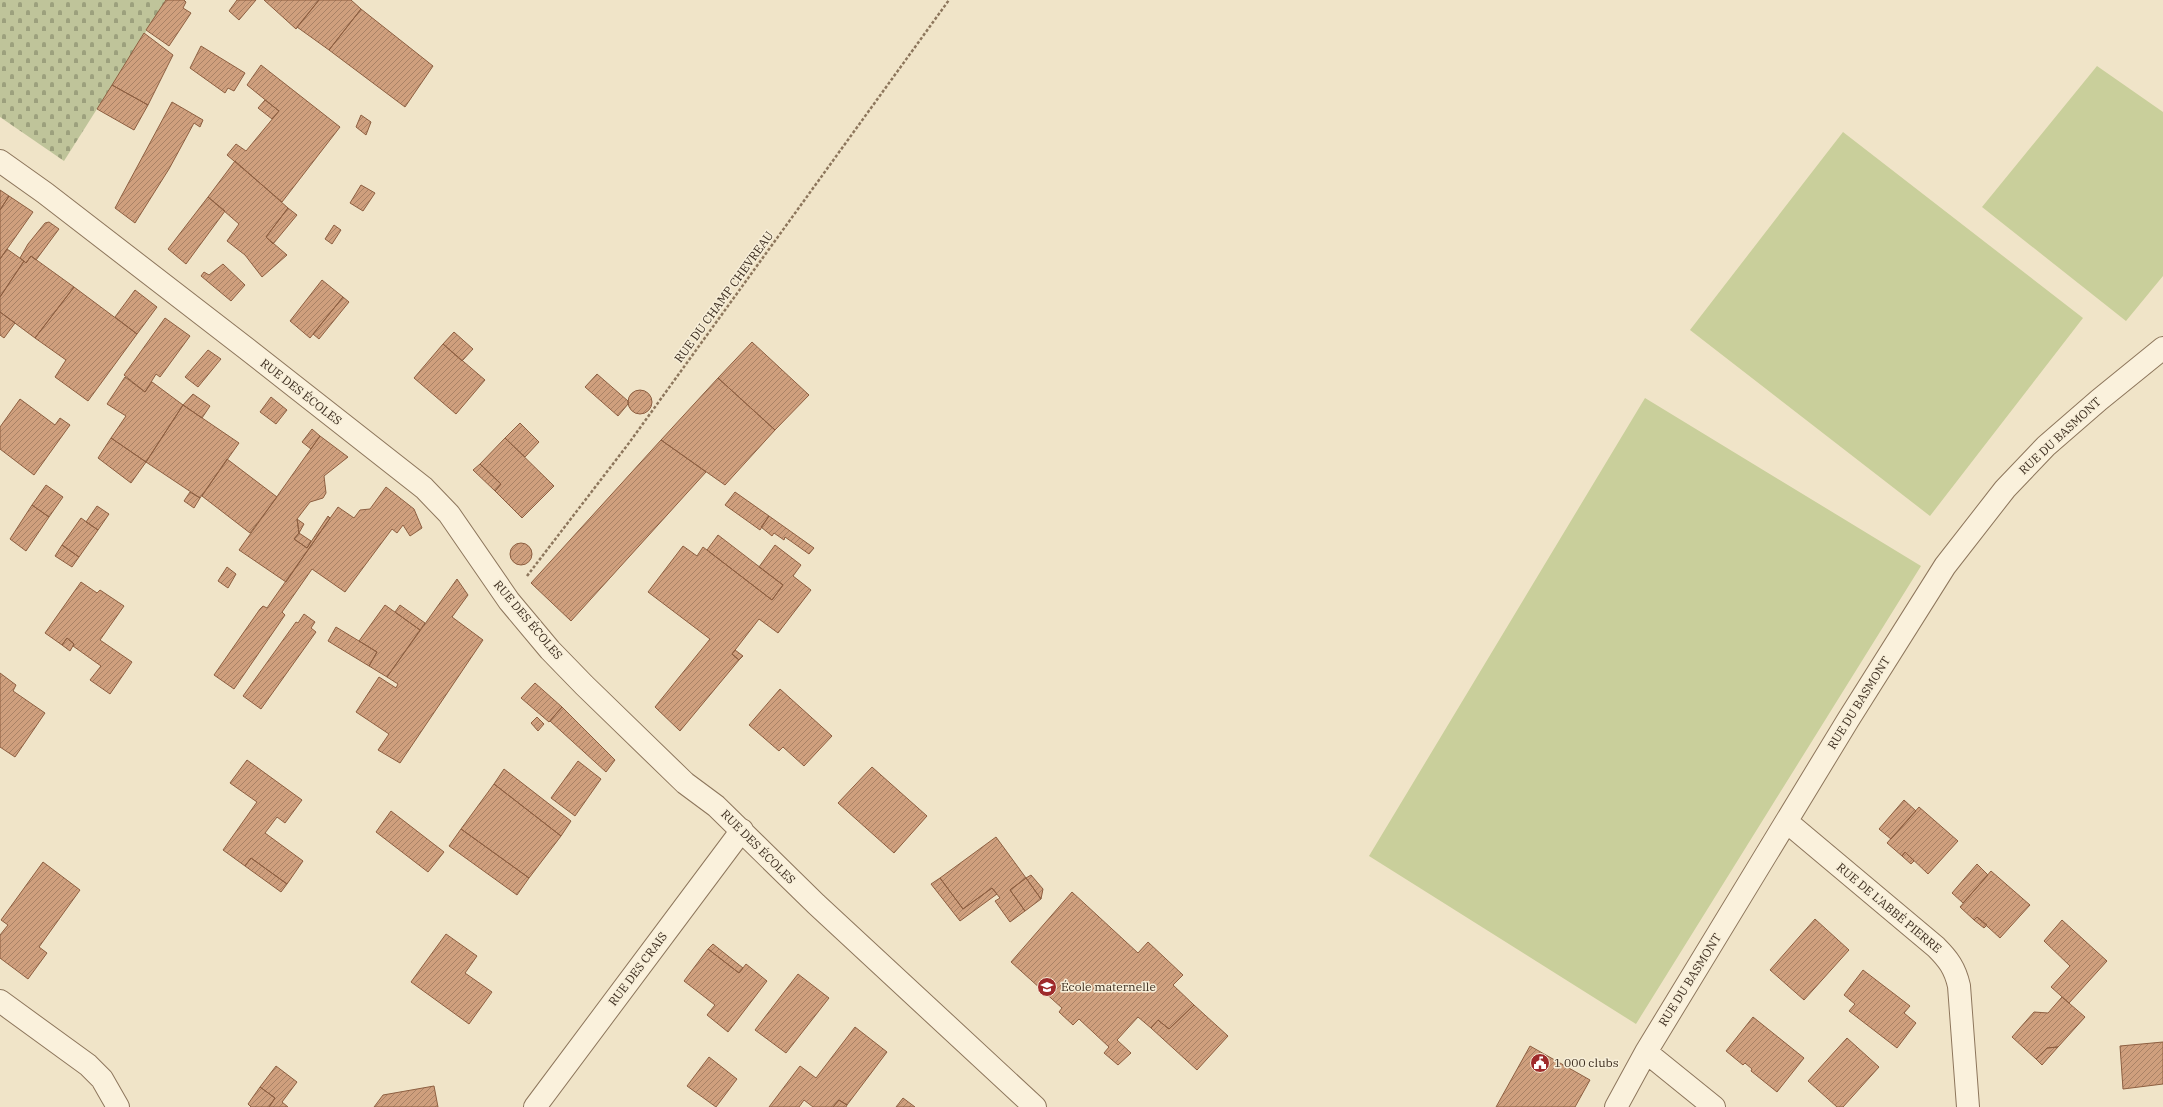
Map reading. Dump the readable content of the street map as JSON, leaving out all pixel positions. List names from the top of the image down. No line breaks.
{"streets":{"street":["RUE DES ÉCOLES","RUE DU BASMONT","RUE DE L'ABBÉ PIERRE","RUE DES CRAIS"],"path":["RUE DU CHAMP CHEVREAU"]},"crossings":[["RUE DU CHAMP CHEVREAU","RUE DES ÉCOLES"],["RUE DES ÉCOLES","RUE DES CRAIS"],["RUE DU BASMONT","RUE DE L'ABBÉ PIERRE"]],"places":{"school or university":["École maternelle"],"public building":["1 000 clubs"]}}
